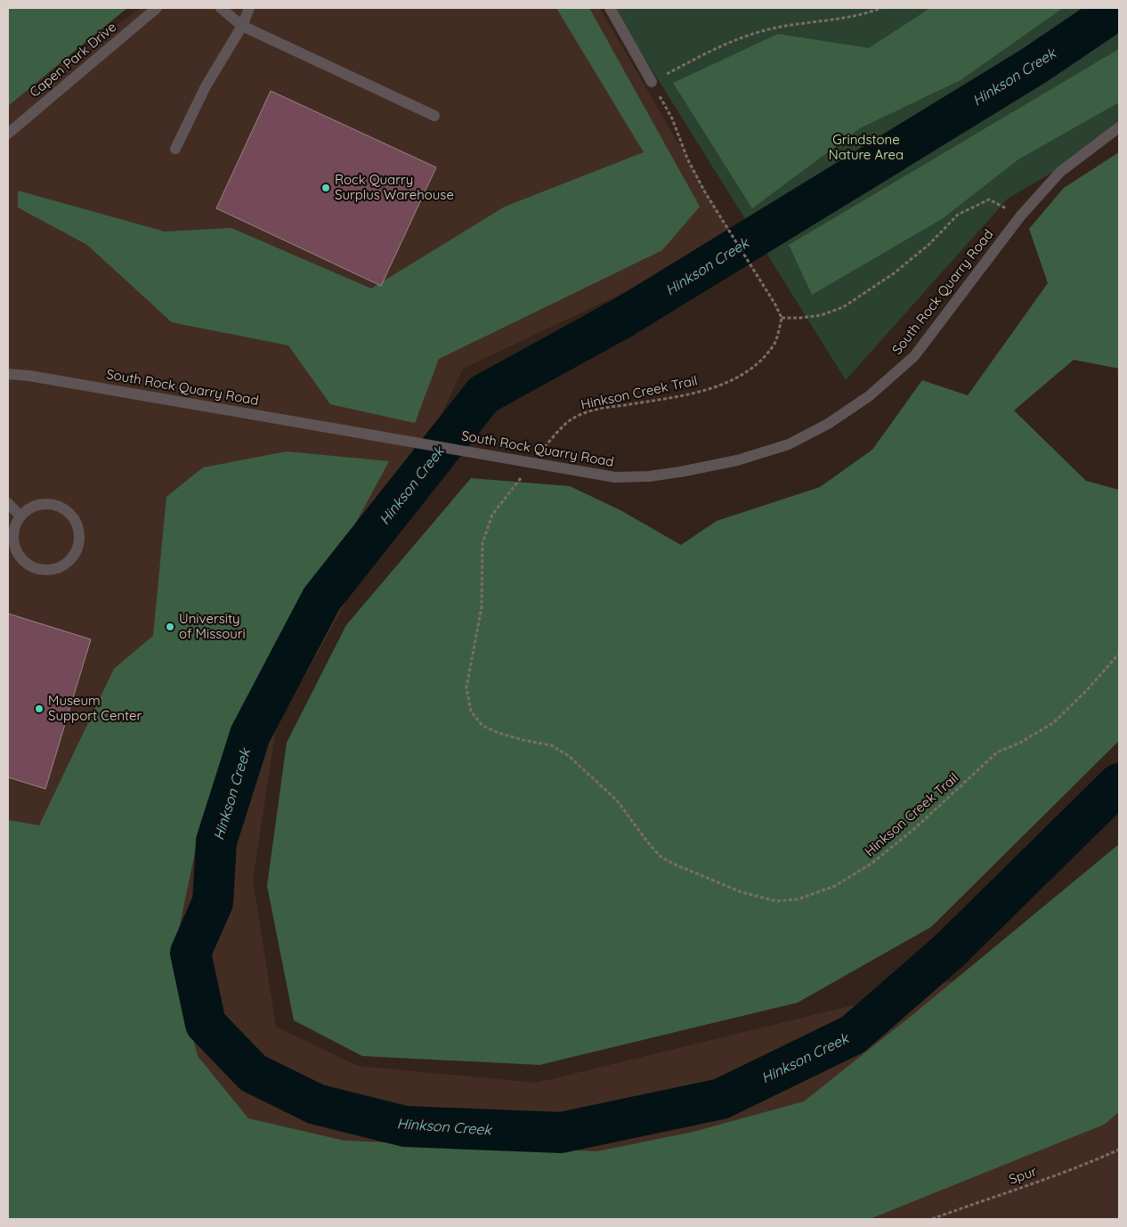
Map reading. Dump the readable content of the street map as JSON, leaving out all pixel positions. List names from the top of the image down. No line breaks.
{"streets":{"street":["Capen Park Drive","South Rock Quarry Road"],"path":["Hinkson Creek Trail","Spur"]},"water":["Hinkson Creek"],"parks":["Grindstone Nature Area"],"places":["Rock Quarry Surplus Warehouse","University of Missouri","Museum Support Center"]}
